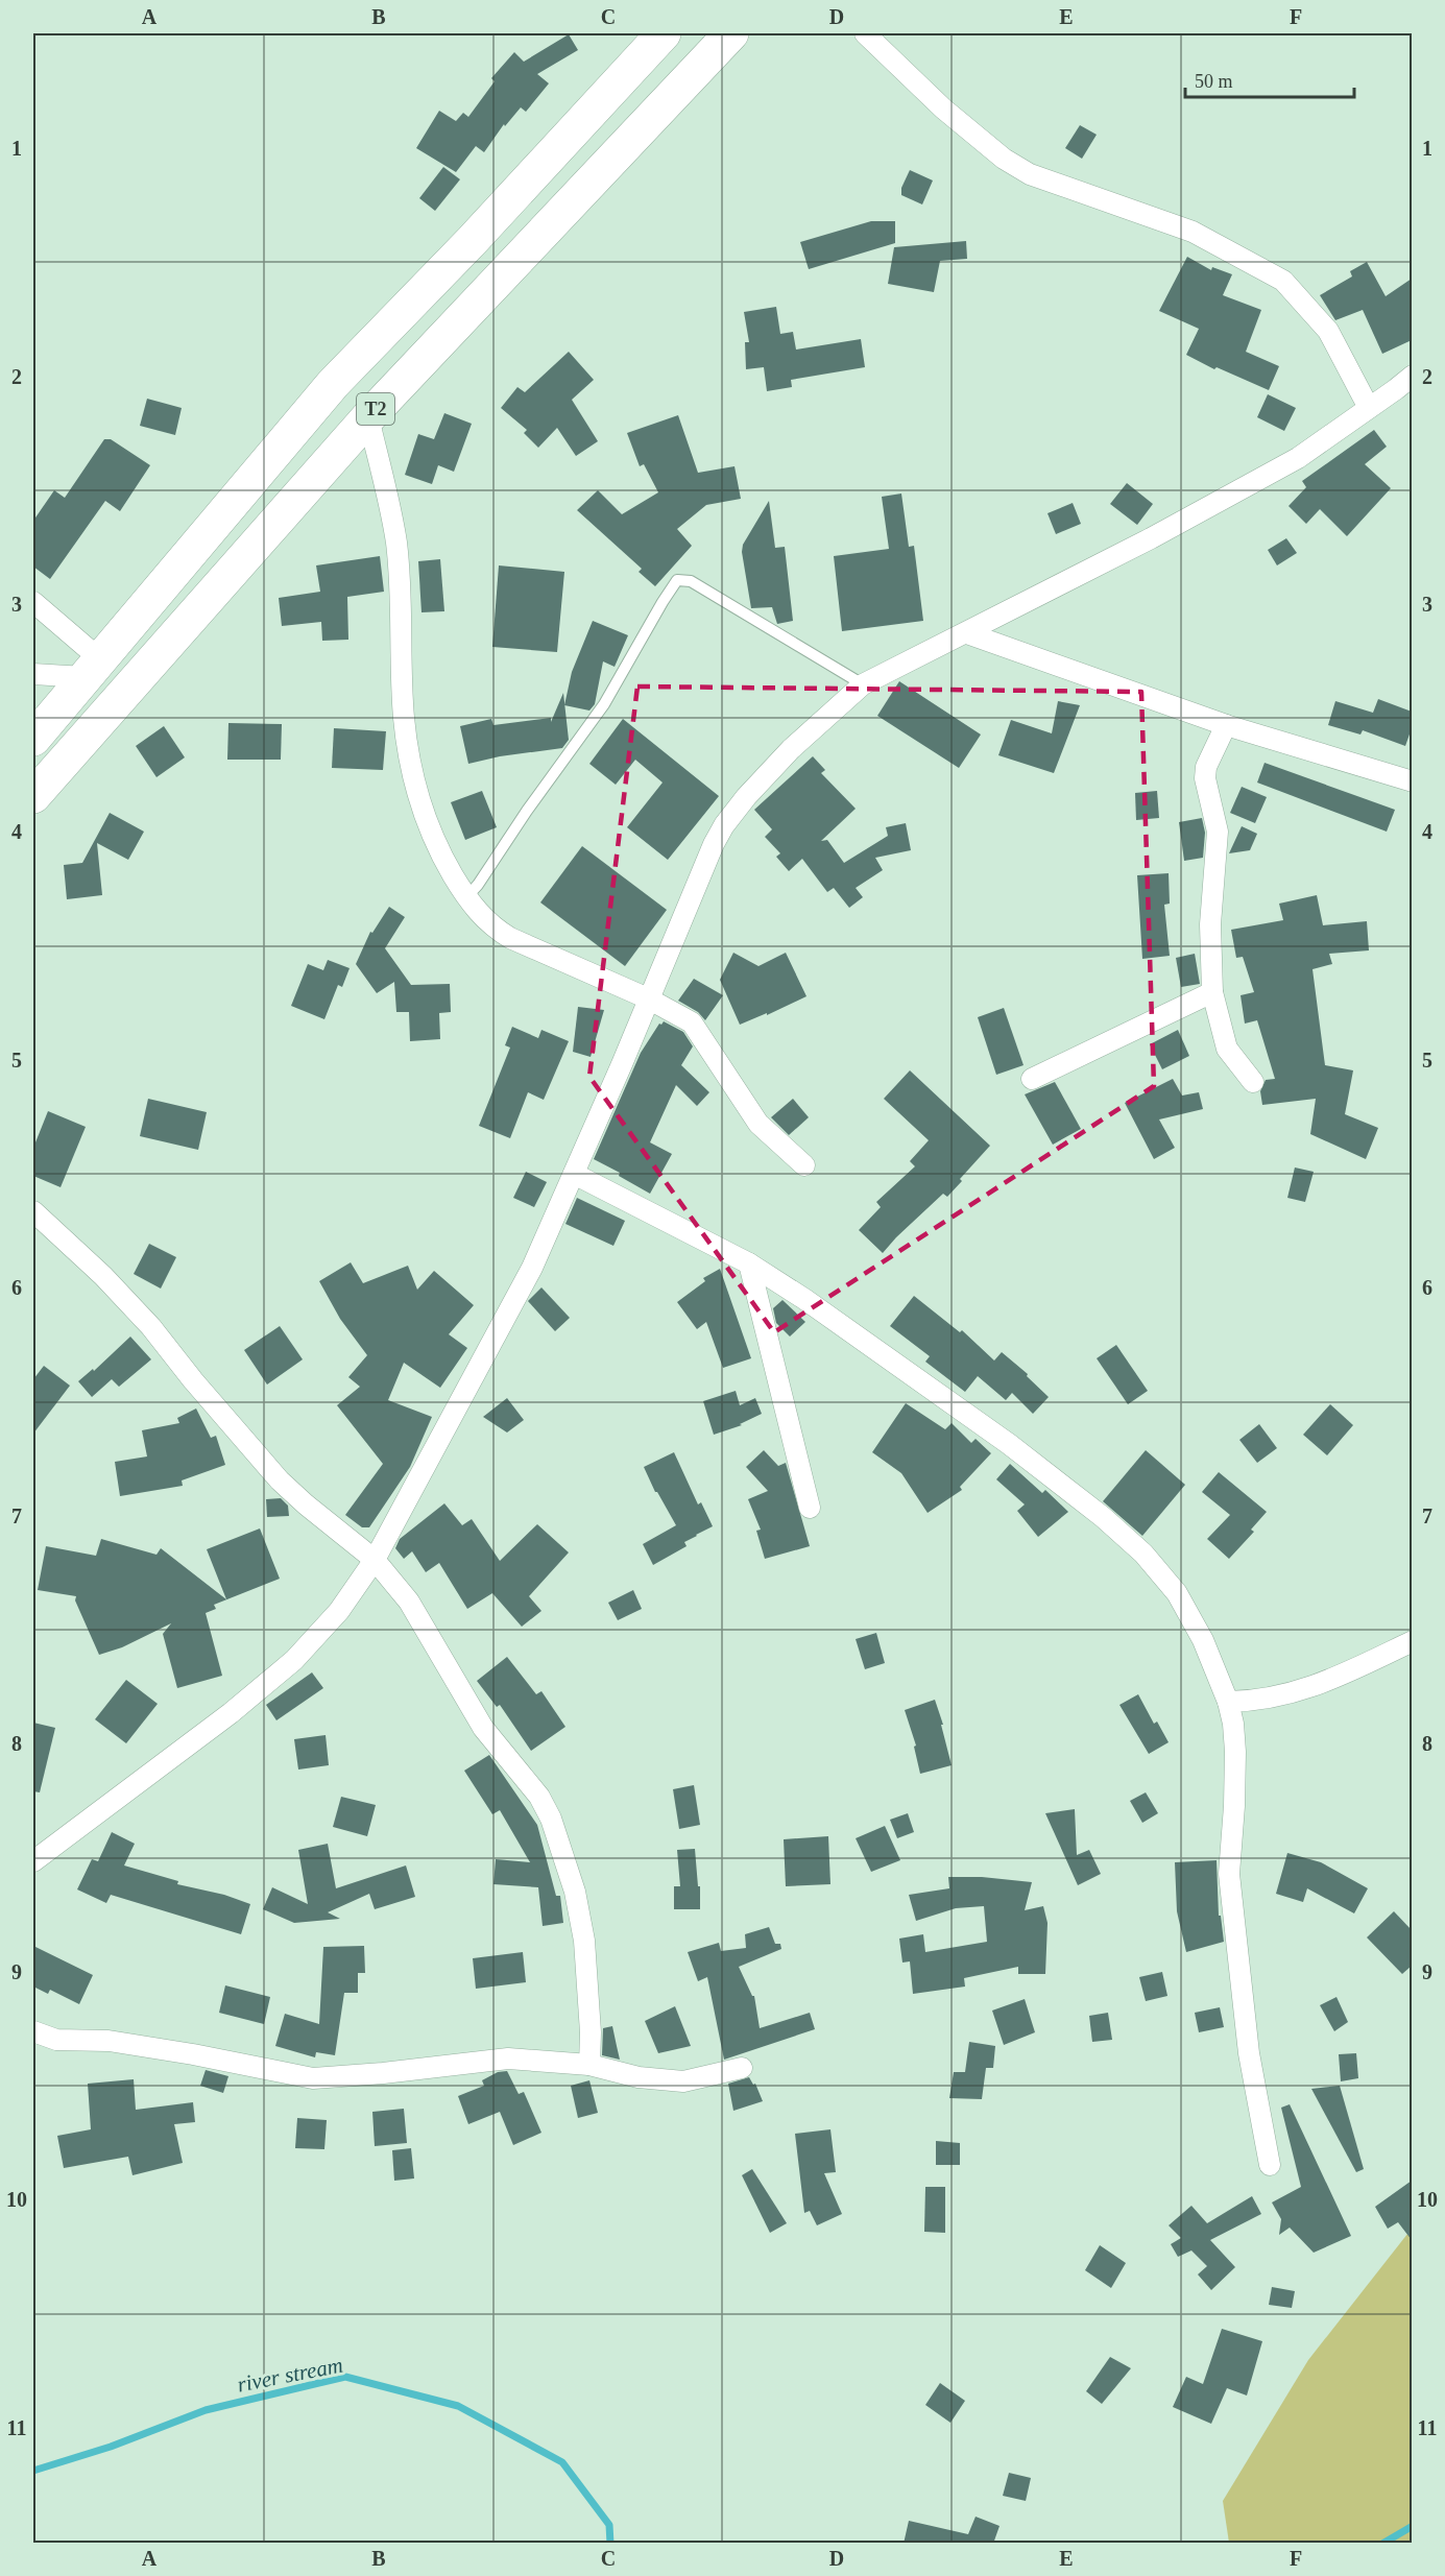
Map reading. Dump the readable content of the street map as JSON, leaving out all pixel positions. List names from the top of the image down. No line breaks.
{"streets":{"highway":["T2"]},"water":["river stream"],"scale_bar":"50 m","grid":{"columns":["A","B","C","D","E","F"],"rows":["1","2","3","4","5","6","7","8","9","10","11"]}}
